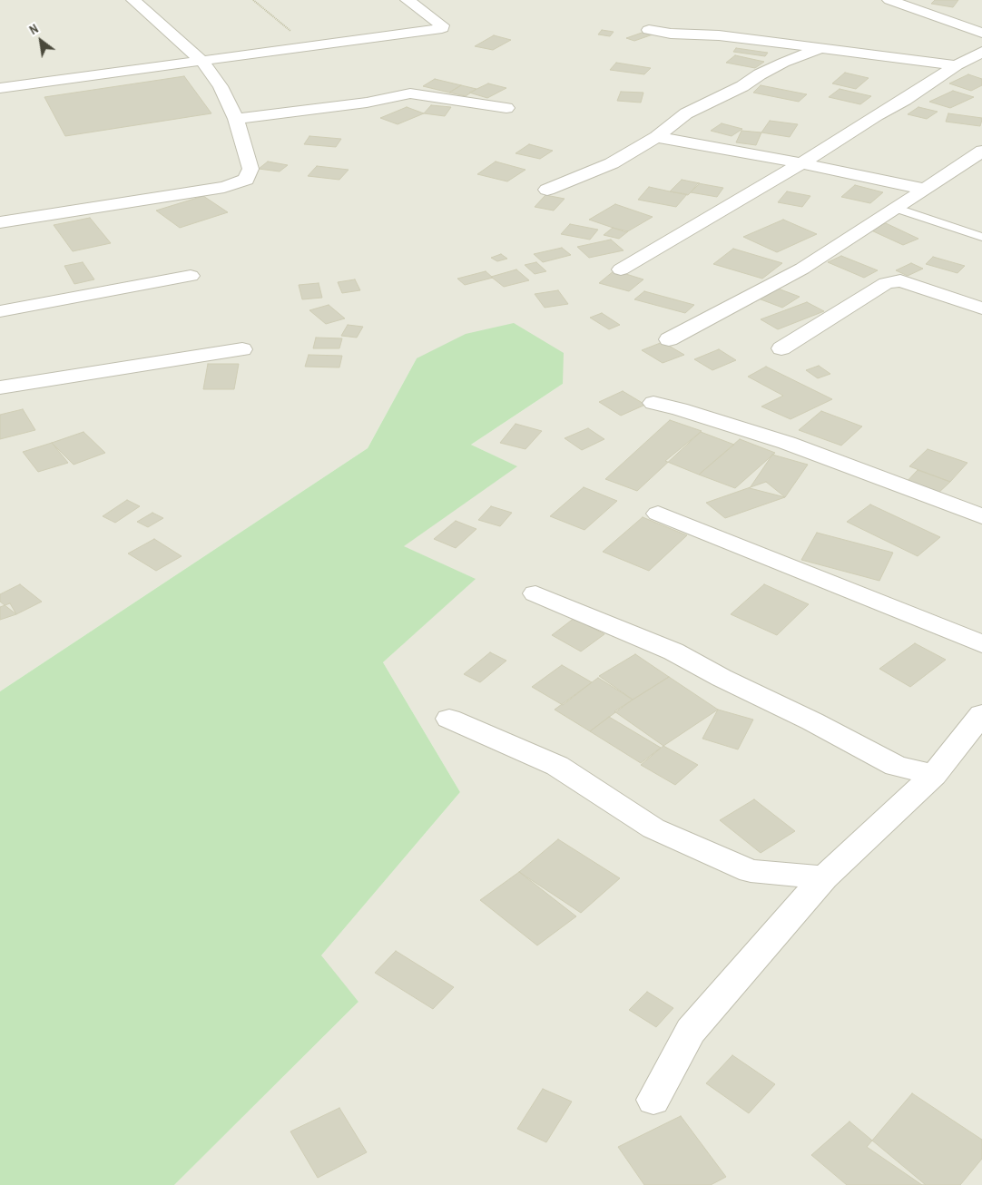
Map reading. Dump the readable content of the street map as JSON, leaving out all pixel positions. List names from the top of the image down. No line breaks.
{"north":"top left"}
